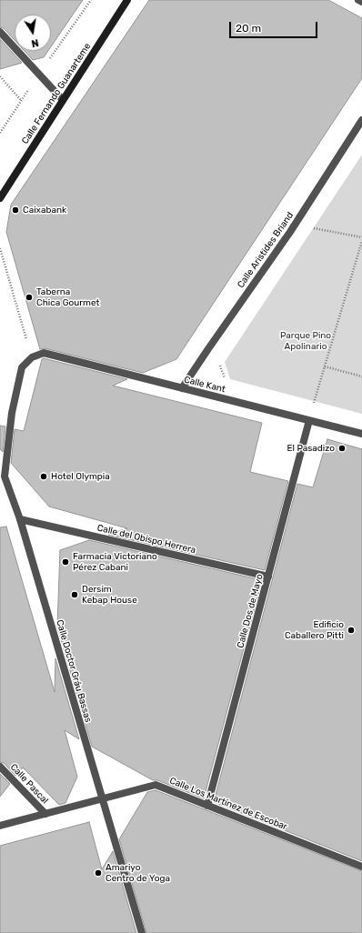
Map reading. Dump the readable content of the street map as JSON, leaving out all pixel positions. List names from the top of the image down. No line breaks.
{"streets":{"street":["Calle Fernando Guanarteme","Calle Aristides Briand","Calle Kant","Calle del Obispo Herrera","Calle Dos de Mayo","Calle Doctor Gráu Bassas","Calle Pascal","Calle Los Martínez de Escobar"]},"crossings":[["Calle Aristides Briand","Calle Kant"],["Calle Kant","Calle Dos de Mayo"],["Calle Kant","Calle Doctor Gráu Bassas"],["Calle del Obispo Herrera","Calle Dos de Mayo"],["Calle del Obispo Herrera","Calle Doctor Gráu Bassas"],["Calle Dos de Mayo","Calle Los Martínez de Escobar"],["Calle Doctor Gráu Bassas","Calle Los Martínez de Escobar"],["Calle Pascal","Calle Los Martínez de Escobar"]],"parks":["Parque Pino Apolinario"],"places":["Caixabank","Taberna Chica Gourmet","El Pasadizo","Hotel Olympia","Farmacia Victoriano Pérez Cabani","Dersim Kebap House","Edificio Caballero Pitti","Amariyo Centro de Yoga"],"scale_bar":"20 m","north":"bottom"}
